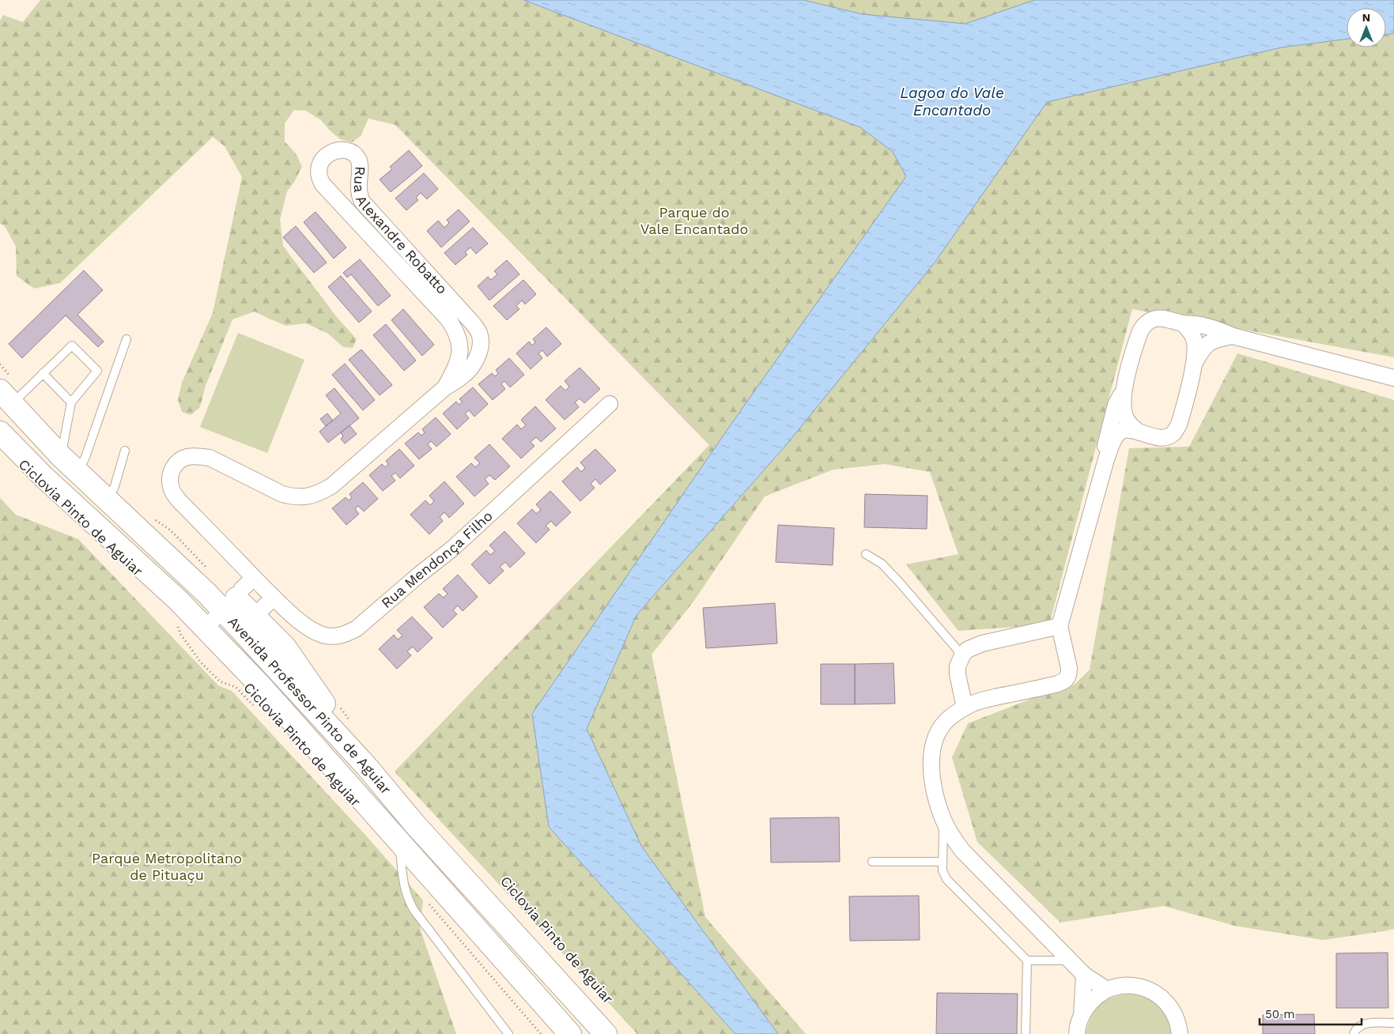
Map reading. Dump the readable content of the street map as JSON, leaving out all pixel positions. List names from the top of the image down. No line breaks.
{"streets":{"main road":["Avenida Professor Pinto de Aguiar"],"street":["Rua Alexandre Robatto","Rua Mendonça Filho"],"path":["Ciclovia Pinto de Aguiar"]},"crossings":[["Rua Alexandre Robatto","Rua Mendonça Filho"]],"water":["Lagoa do Vale Encantado"],"parks":["Parque do Vale Encantado","Parque Metropolitano de Pituaçu"],"scale_bar":"50 m","north":"top"}
